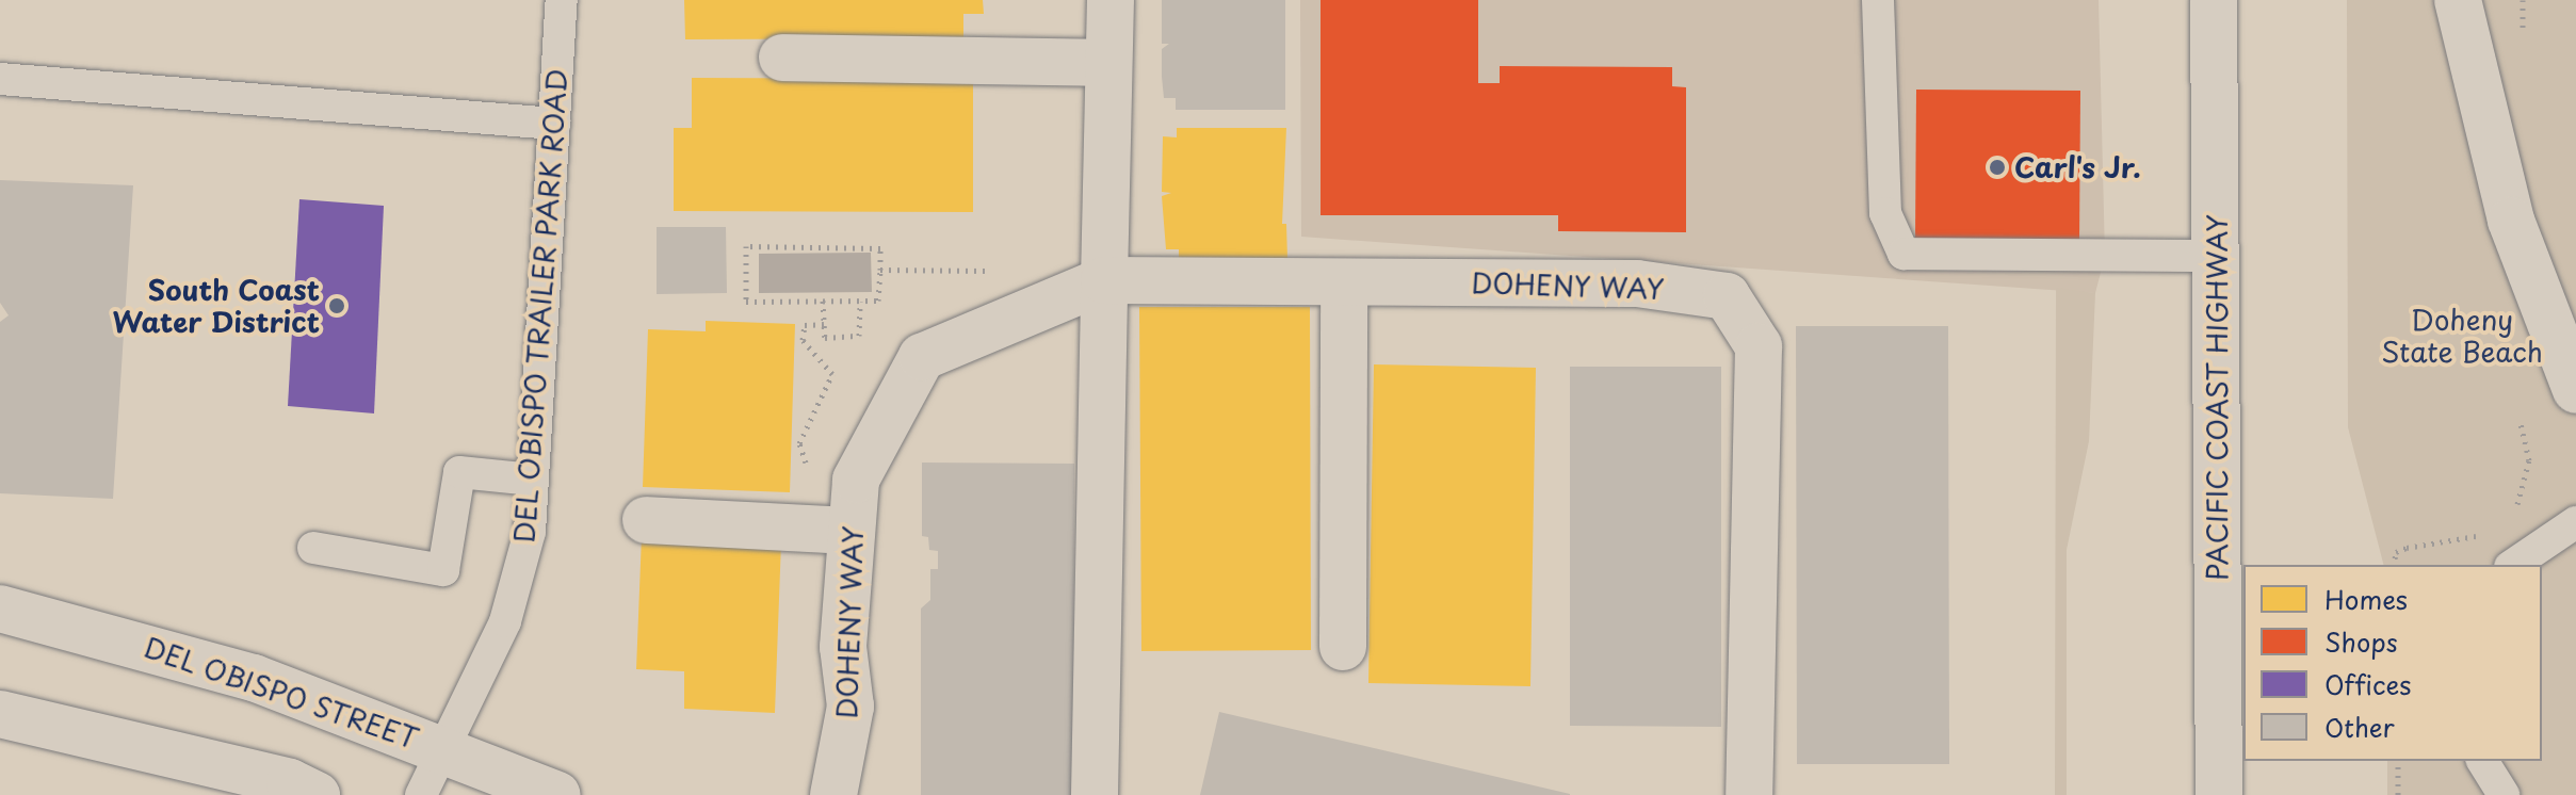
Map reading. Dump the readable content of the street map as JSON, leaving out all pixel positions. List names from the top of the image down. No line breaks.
{"streets":{"main road":["DOHENY WAY","PACIFIC COAST HIGHWAY","DEL OBISPO STREET"],"lane":["DEL OBISPO TRAILER PARK ROAD"]},"crossings":[["DEL OBISPO TRAILER PARK ROAD","DEL OBISPO STREET"]],"parks":["Doheny State Beach"],"places":["Carl's Jr.","South Coast Water District"],"legend":["Homes","Shops","Offices","Other"]}
